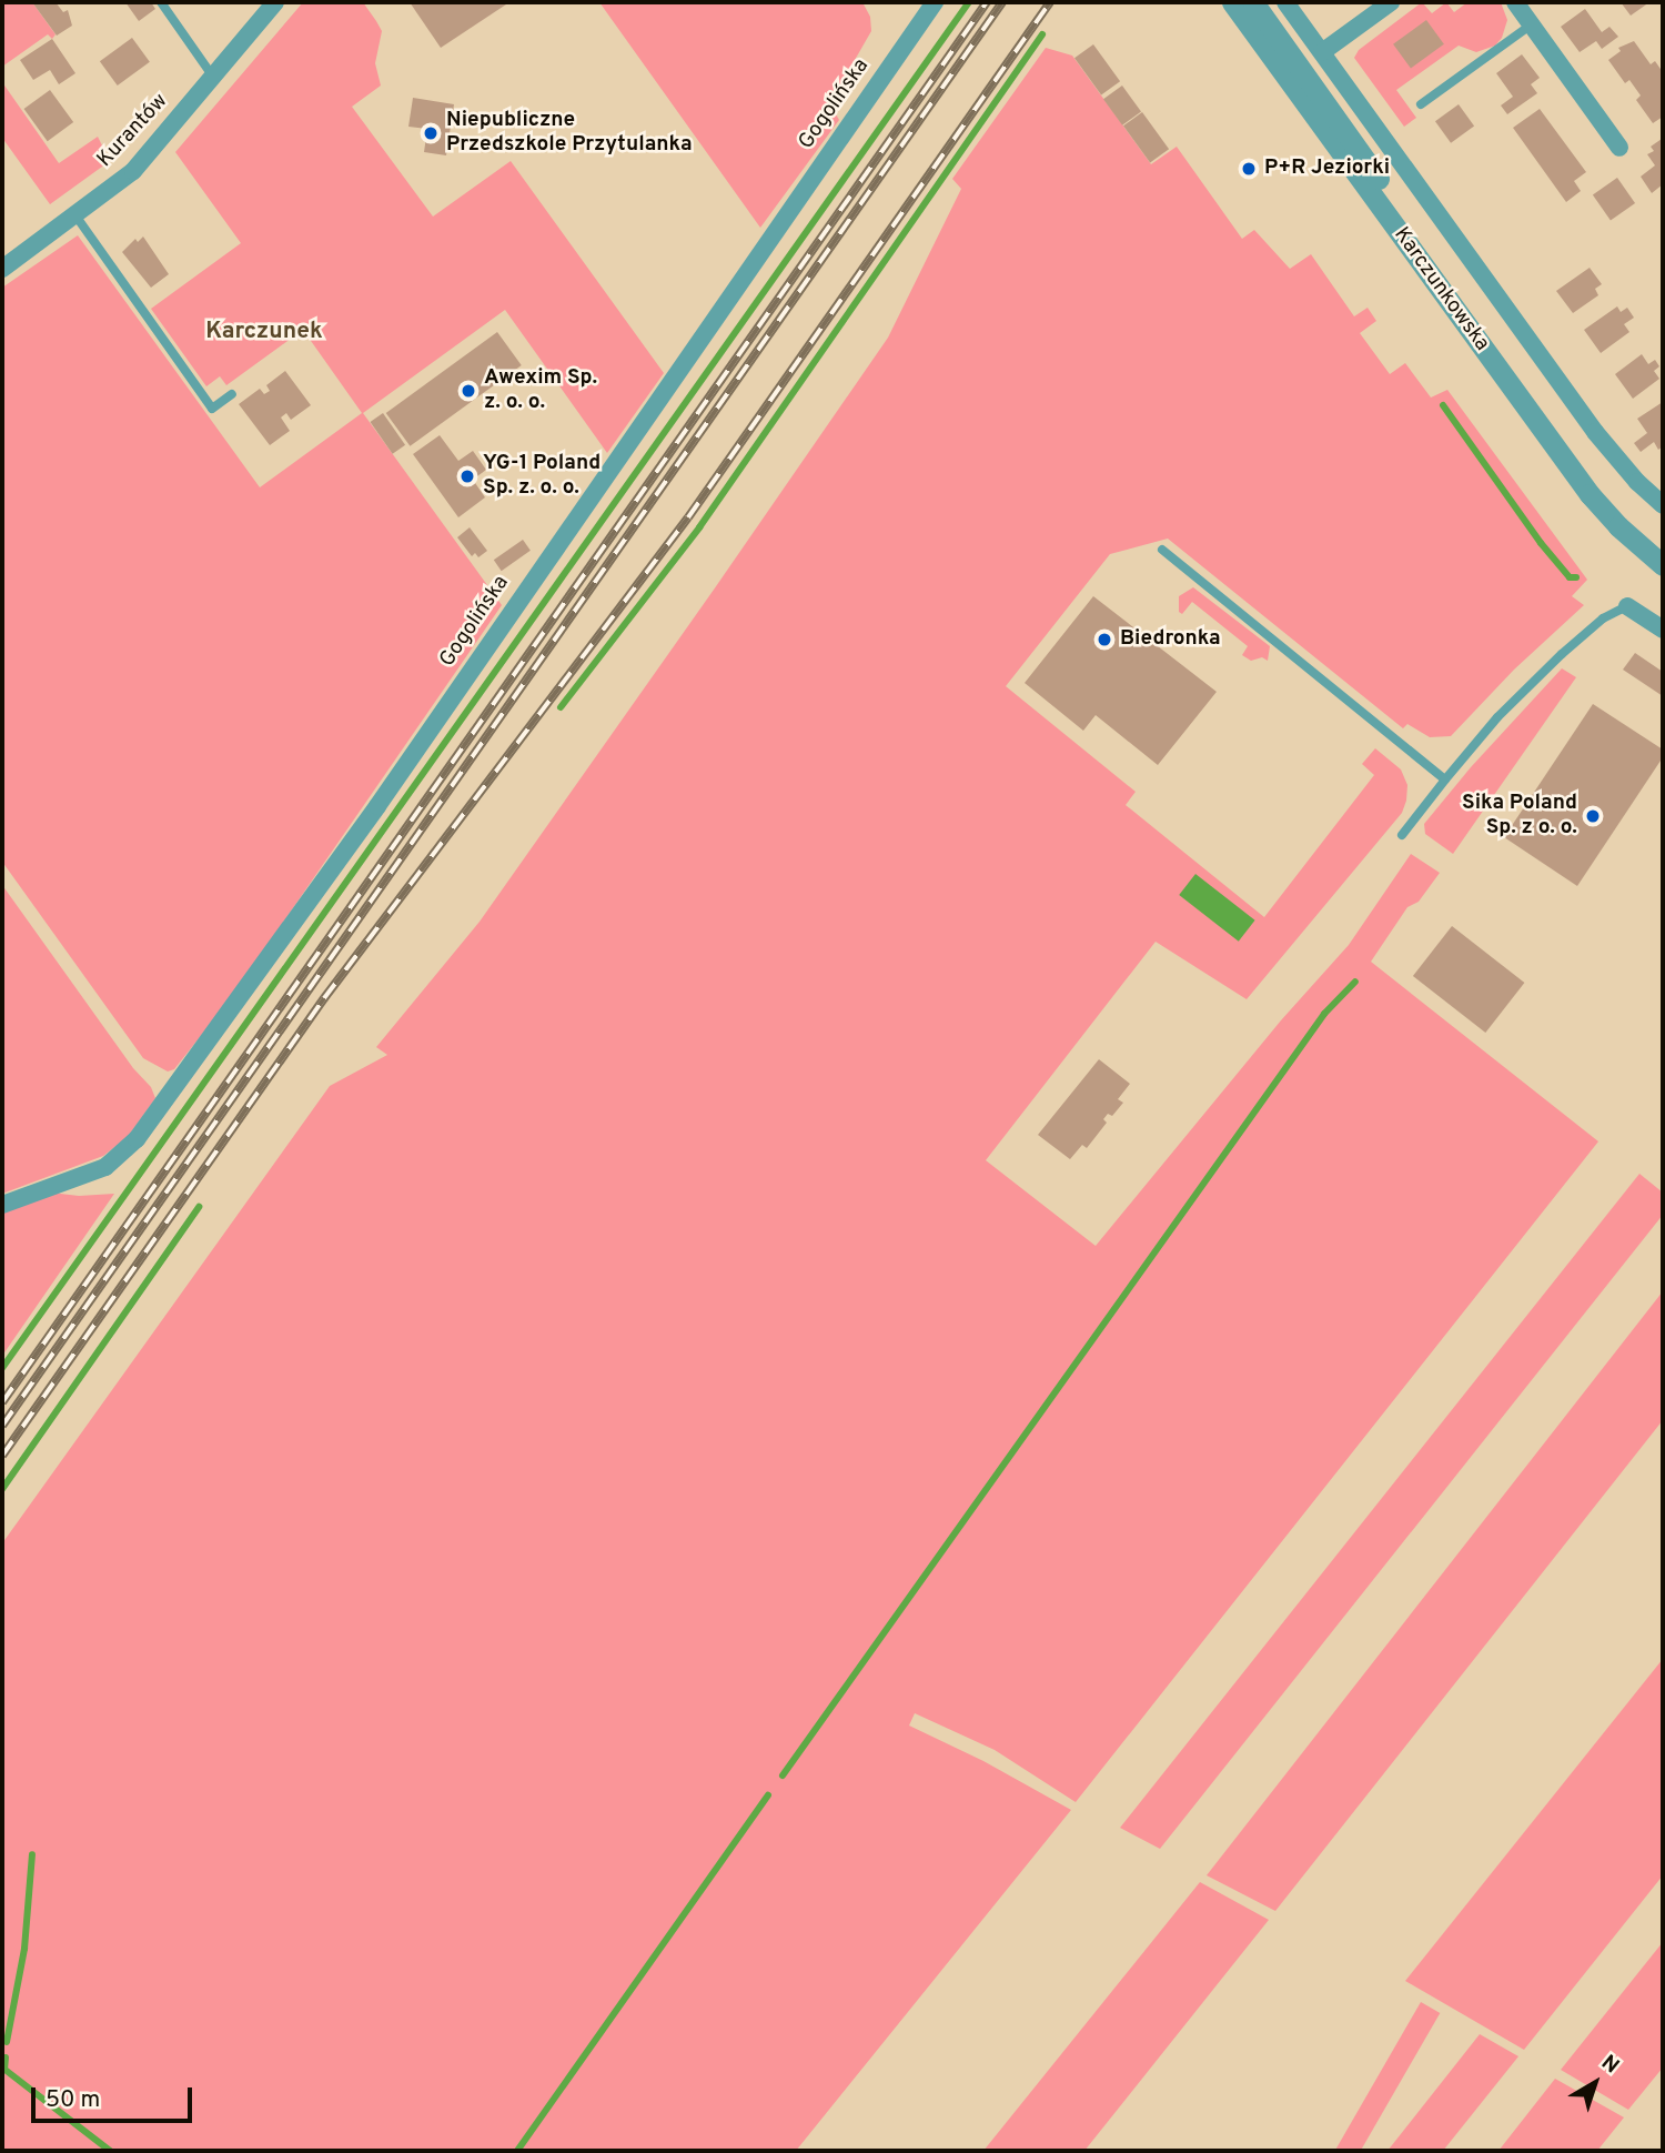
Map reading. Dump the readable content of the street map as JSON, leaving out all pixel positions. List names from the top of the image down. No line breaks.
{"streets":{"street":["Gogolińska","Kurantów","Karczunkowska"]},"districts":["Karczunek"],"places":["Niepubliczne Przedszkole Przytulanka","P+R Jeziorki","Awexim Sp. z. o. o.","YG-1 Poland Sp. z. o. o.","Biedronka","Sika Poland Sp. z o. o."],"scale_bar":"50 m","north":"top right"}
